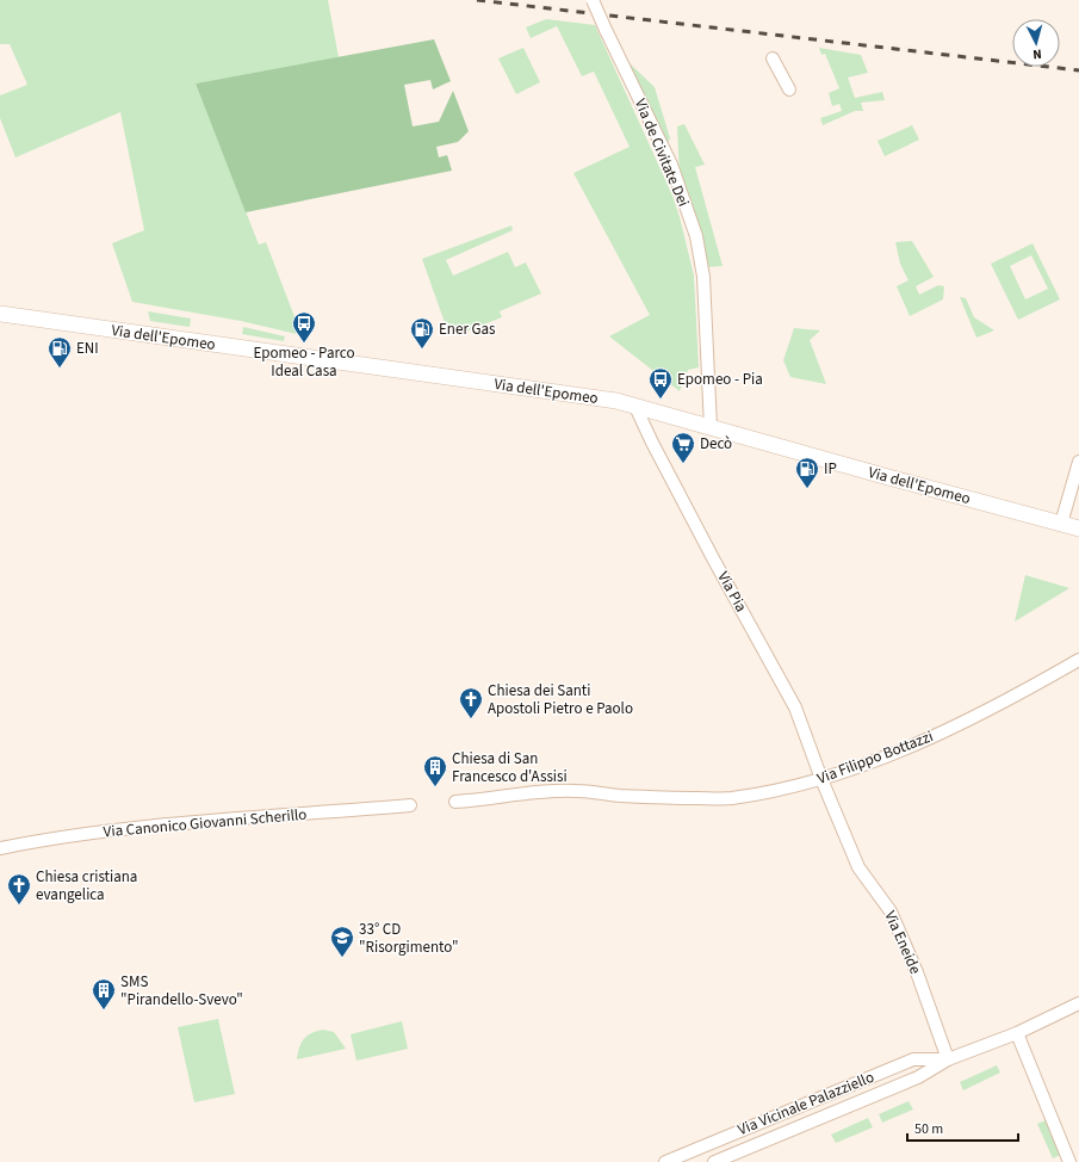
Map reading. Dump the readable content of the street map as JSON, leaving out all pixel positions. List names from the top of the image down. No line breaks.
{"streets":{"street":["Via de Civitate Dei","Via dell'Epomeo","Via Pia","Via Filippo Bottazzi","Via Canonico Giovanni Scherillo","Via Eneide","Via Vicinale Palazziello"]},"crossings":[["Via de Civitate Dei","Via dell'Epomeo"],["Via dell'Epomeo","Via Pia"],["Via Pia","Via Filippo Bottazzi"],["Via Pia","Via Eneide"],["Via Filippo Bottazzi","Via Eneide"],["Via Eneide","Via Vicinale Palazziello"]],"places":{"bus stop":["Epomeo - Parco Ideal Casa","Epomeo - Pia"],"fuel station":["Ener Gas","ENI","IP"],"supermarket":["Decò"],"church":["Chiesa dei Santi Apostoli Pietro e Paolo","Chiesa cristiana evangelica"],"building":["Chiesa di San Francesco d'Assisi","SMS \"Pirandello-Svevo\""],"school or university":["33° CD \"Risorgimento\""]},"scale_bar":"50 m","north":"bottom"}
